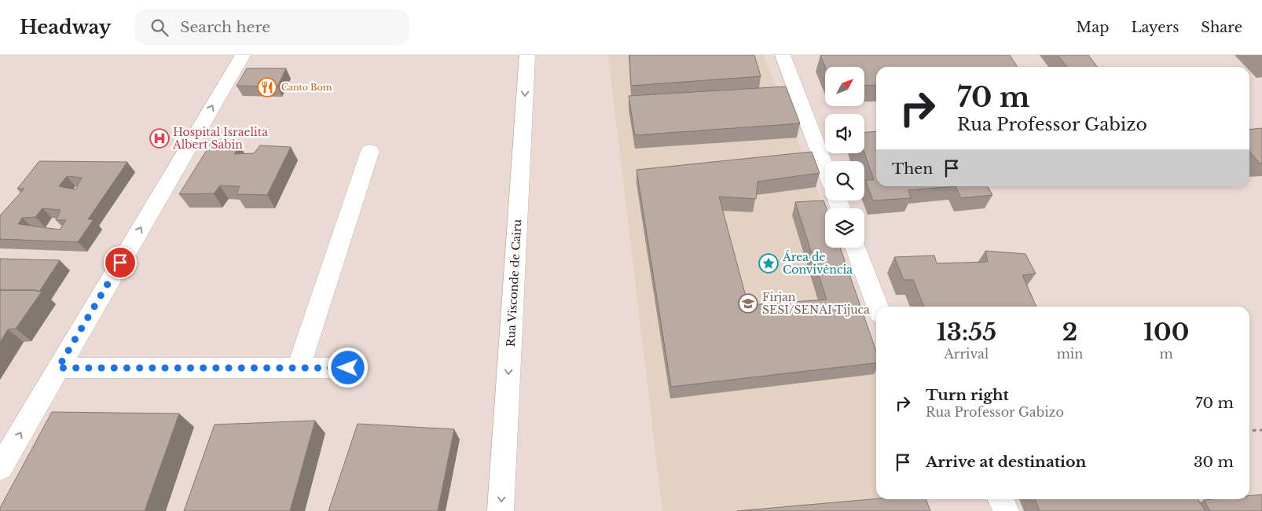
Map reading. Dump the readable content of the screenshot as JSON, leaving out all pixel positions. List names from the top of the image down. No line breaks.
{"streets":{"street":["Rua Visconde de Cairu"]},"places":{"restaurant":["Canto Bom"],"hospital":["Hospital Israelita Albert Sabin"],"place":["Área de Convivência"],"school or university":["Firjan SESI/SENAI Tijuca"]},"north":"top right","page":{"header":"Headway","search":"Search here","nav":["Map","Layers","Share"],"turn":["70 m","Rua Professor Gabizo"],"then":"Then","eta":["13:55","Arrival","2","min","100","m"],"list":[{"name":"Turn right","note":"Rua Professor Gabizo","value":"70 m"},{"name":"Arrive at destination","value":"30 m"}]}}
